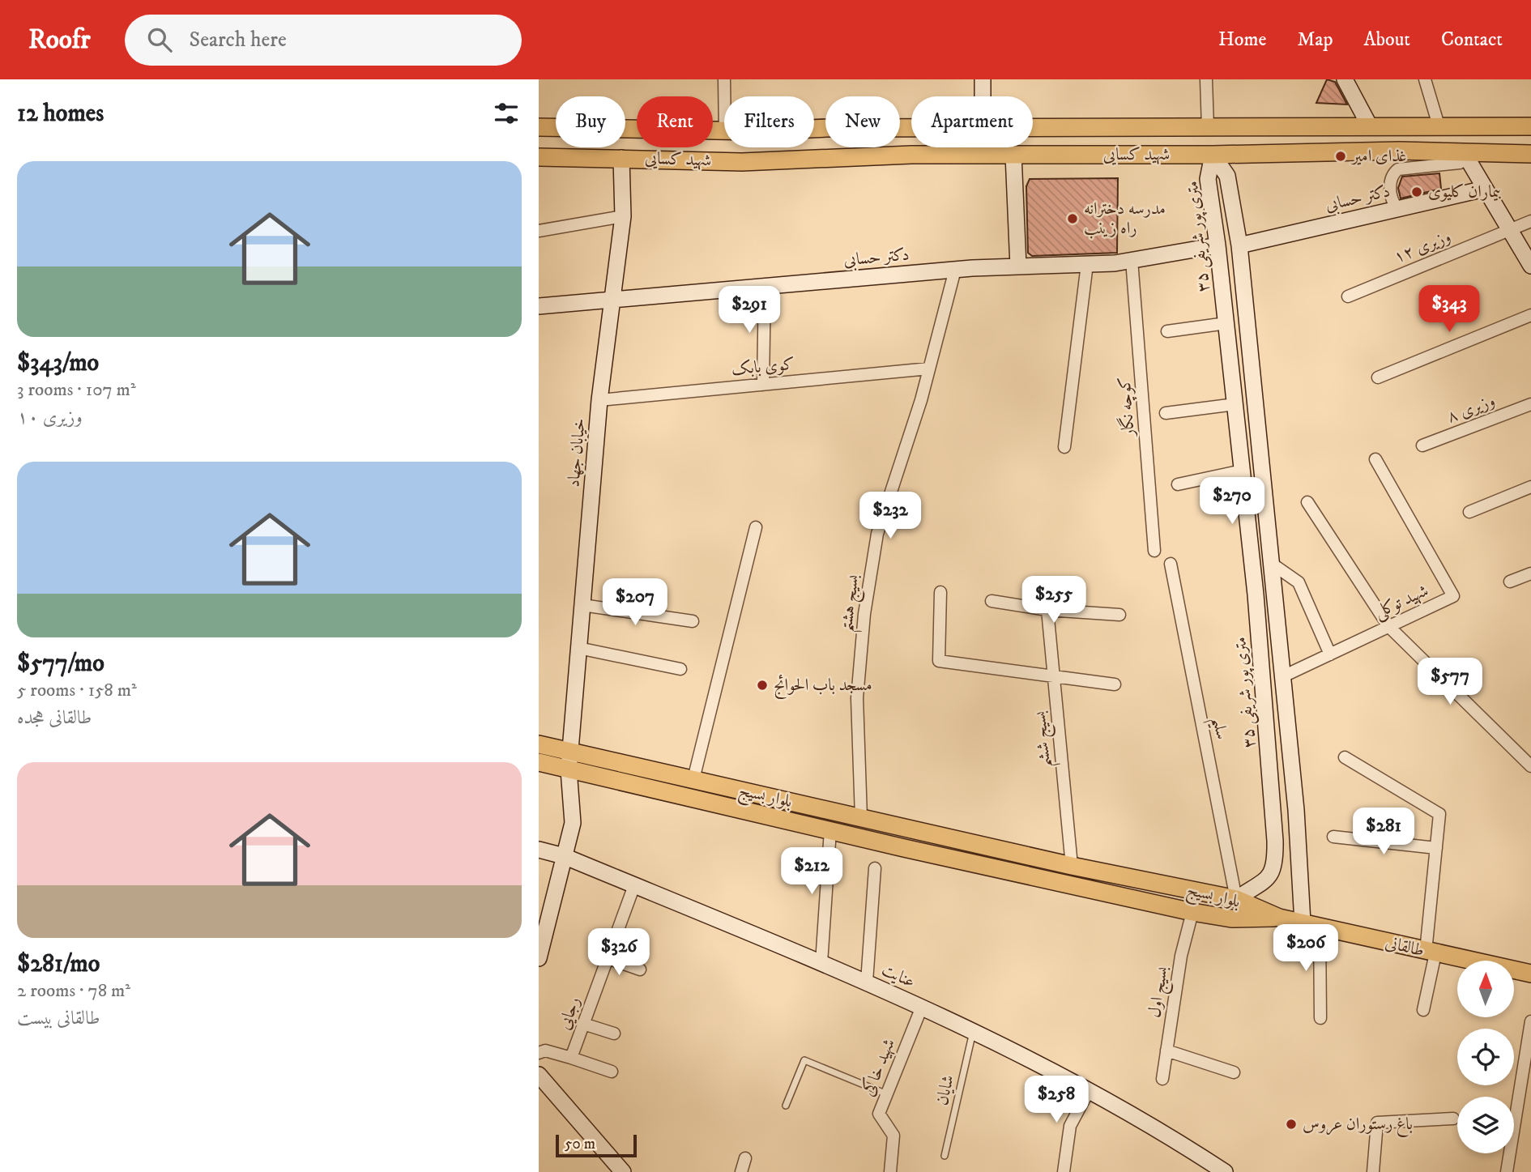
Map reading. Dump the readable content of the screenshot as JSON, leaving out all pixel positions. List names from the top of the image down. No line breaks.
{"streets":{"main road":["شهید کسایی","بلوار بسیج","طالقانی"],"street":["دکتر حسابی","۳۵ متری پور شریفی","وزيری ۱۲","کوی بابک","کوچه نگار","وزیری ۸","خیابان جهاد","شهید توکلی","بسیج هشتم","سلیم","بسیج ششم","عنایت","بسیج اول","رجایی","شهید خاکی"],"lane":["شایان"]},"crossings":[["شهید کسایی","۳۵ متری پور شریفی"],["شهید کسایی","خیابان جهاد"],["دکتر حسابی","۳۵ متری پور شریفی"],["دکتر حسابی","کوچه نگار"],["دکتر حسابی","خیابان جهاد"],["دکتر حسابی","بسیج هشتم"],["۳۵ متری پور شریفی","شهید توکلی"],["۳۵ متری پور شریفی","سلیم"],["۳۵ متری پور شریفی","بلوار بسیج"],["۳۵ متری پور شریفی","طالقانی"],["کوی بابک","خیابان جهاد"],["کوی بابک","بسیج هشتم"],["خیابان جهاد","بلوار بسیج"],["خیابان جهاد","عنایت"],["بسیج هشتم","بلوار بسیج"],["سلیم","بلوار بسیج"],["بسیج ششم","بلوار بسیج"],["بلوار بسیج","طالقانی"],["بلوار بسیج","بسیج اول"],["عنایت","رجایی"],["عنایت","شهید خاکی"],["عنایت","شایان"]],"places":["غذای امیر","بیماران کلیوی","مدرسه دخترانه راه زینب","مسجد باب الحوائج","باغ رستوران عروس"],"scale_bar":"50 m","north":"top","page":{"header":"Roofr","search":"Search here","nav":["Home","Map","About","Contact"],"heading":"12 homes","chip":["Buy","Rent","Filters","New","Apartment"],"list":[{"name":"$343/mo","note":"3 rooms · 107 m² · وزیری ۱۰"},{"name":"$577/mo","note":"5 rooms · 158 m² · طالقانی هجده"},{"name":"$281/mo","note":"2 rooms · 78 m² · طالقانی بیست"}],"price":["$343","$291","$270","$232","$255","$207","$577","$281","$212","$206","$326","$258"],"scale":"50 m"}}
